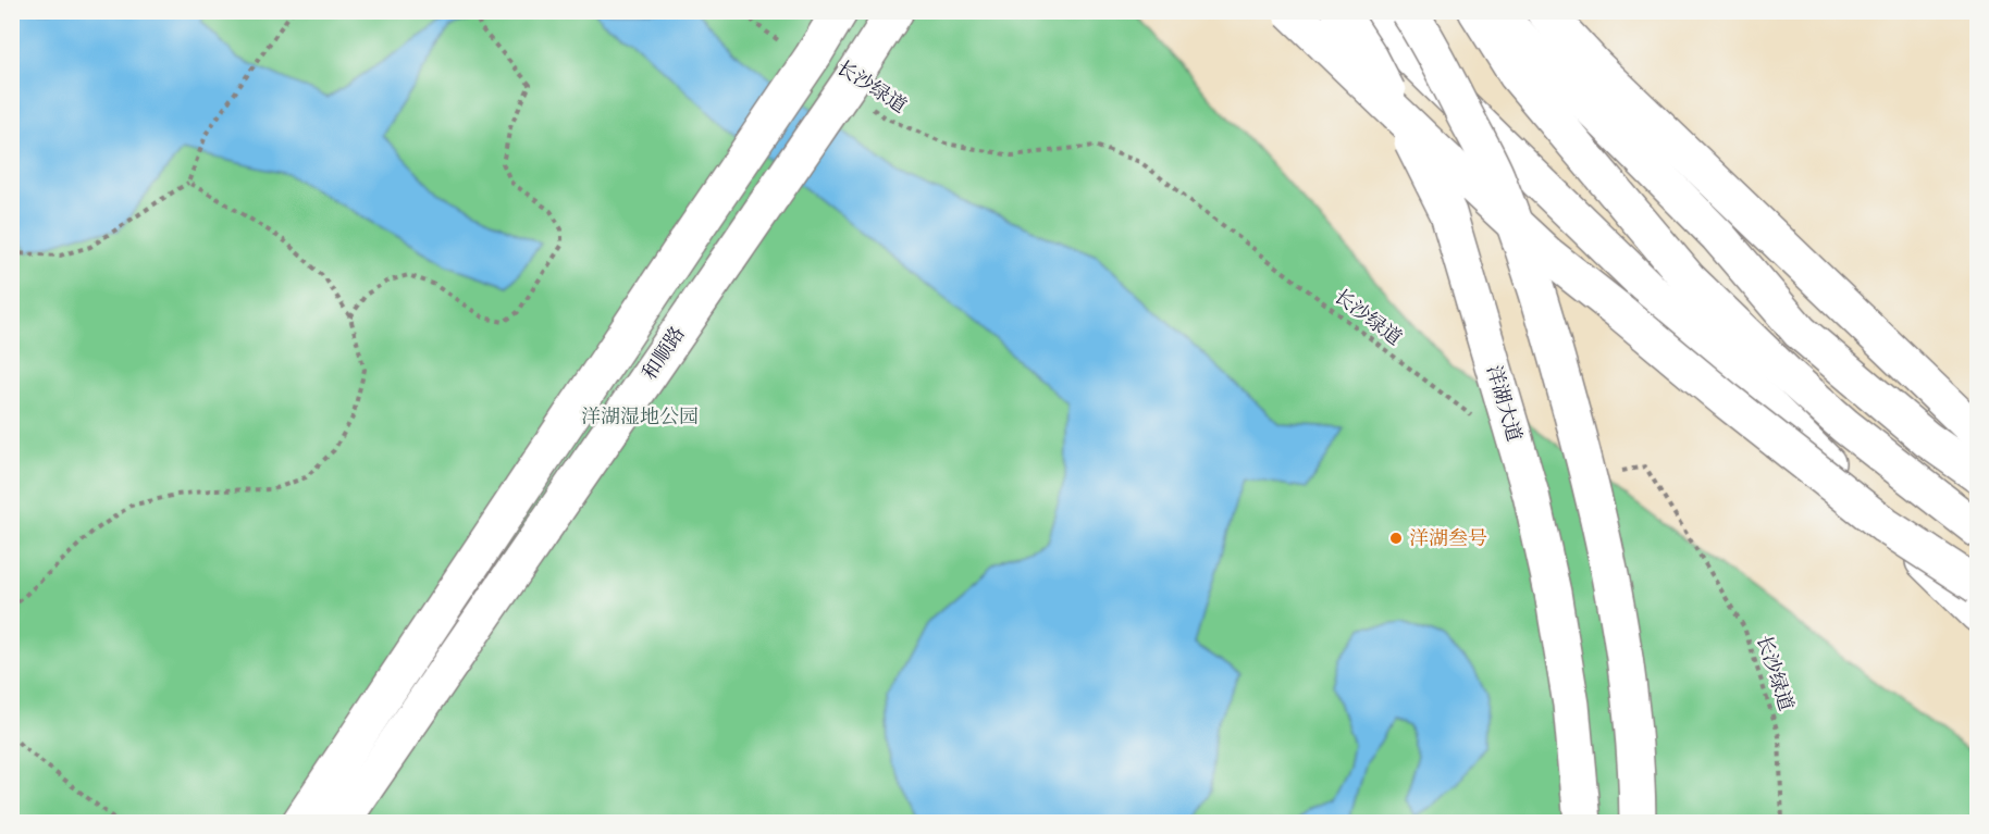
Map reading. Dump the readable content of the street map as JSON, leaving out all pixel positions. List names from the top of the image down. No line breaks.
{"streets":{"main road":["和顺路","洋湖大道"],"path":["长沙绿道"]},"crossings":[["长沙绿道","和顺路"]],"parks":["洋湖湿地公园"],"places":["洋湖叁号"]}
